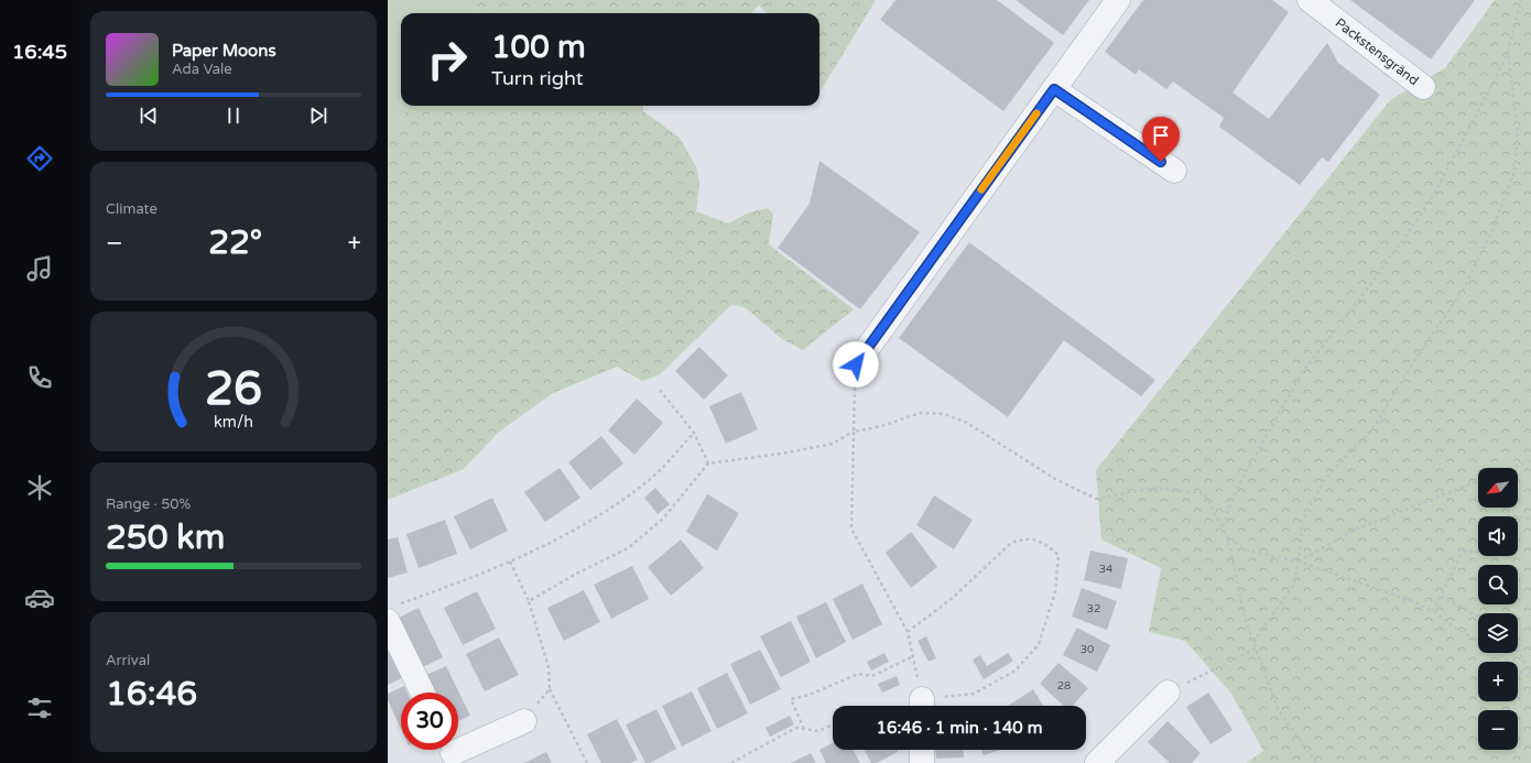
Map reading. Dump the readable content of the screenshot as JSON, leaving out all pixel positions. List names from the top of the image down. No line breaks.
{"streets":{"street":["Packstensgränd"]},"house_numbers":["34","32","30","28"],"north":"bottom left","page":{"tabs":"16:45","turn":["100 m","Turn right"],"song":["Paper Moons","Ada Vale"],"tile":["Climate",["Range · 50%","250 km"],["Arrival","16:46"]],"heat":["−","22°","+"],"map_buttons":["+","−"],"limit":"30","trip":"16:46 · 1 min · 140 m","gauge":["26","km/h"]}}
